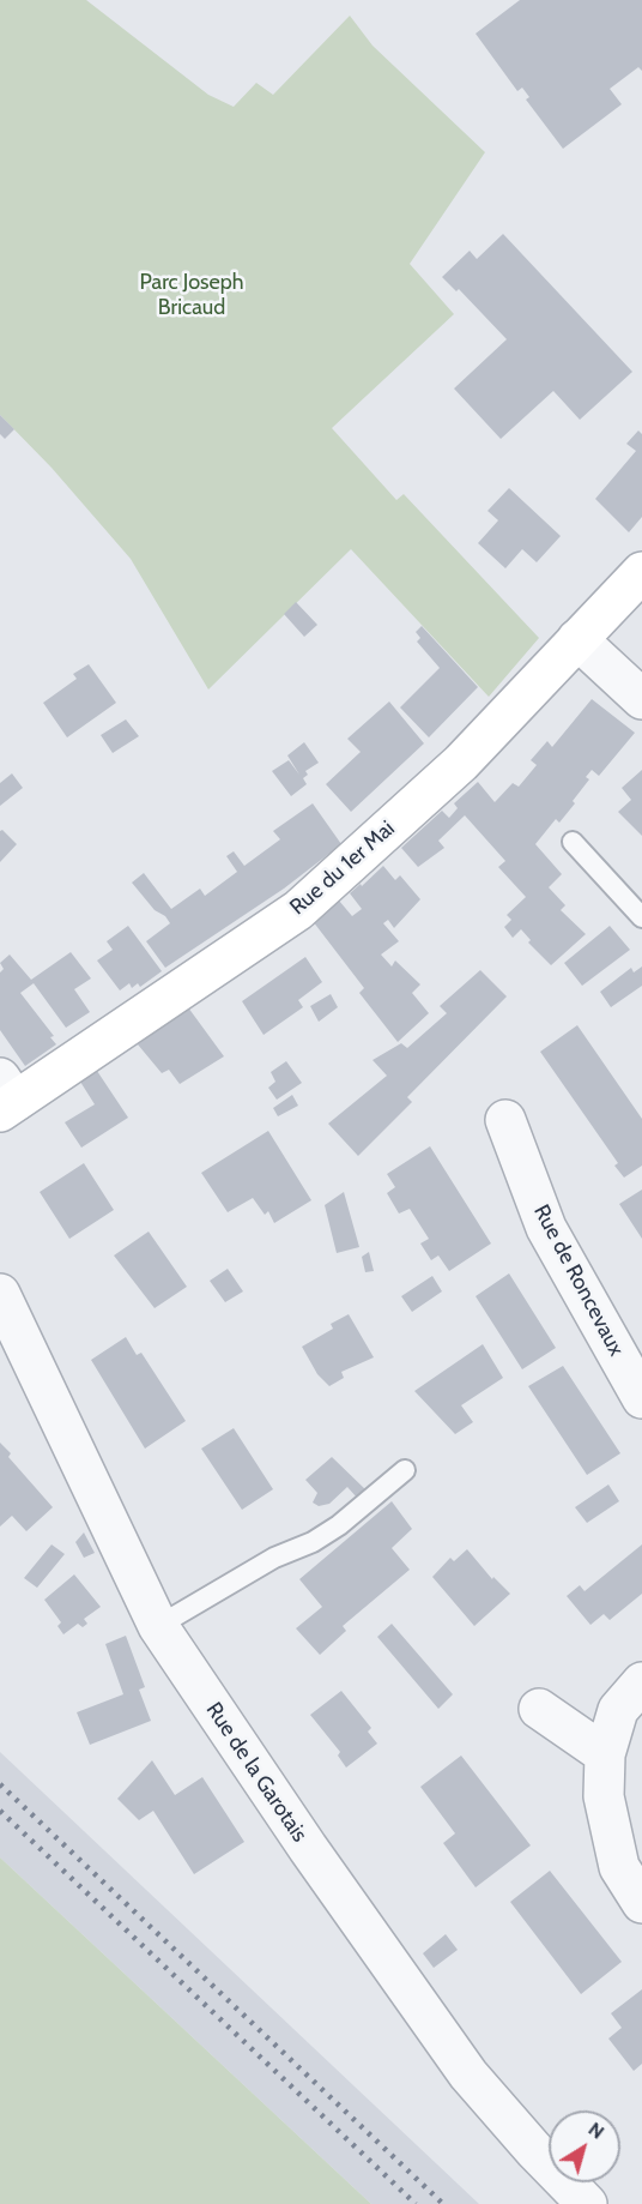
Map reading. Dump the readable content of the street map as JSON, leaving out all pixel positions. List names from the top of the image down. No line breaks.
{"streets":{"street":["Rue du 1er Mai","Rue de Roncevaux","Rue de la Garotais"]},"parks":["Parc Joseph Bricaud"],"north":"top right"}
